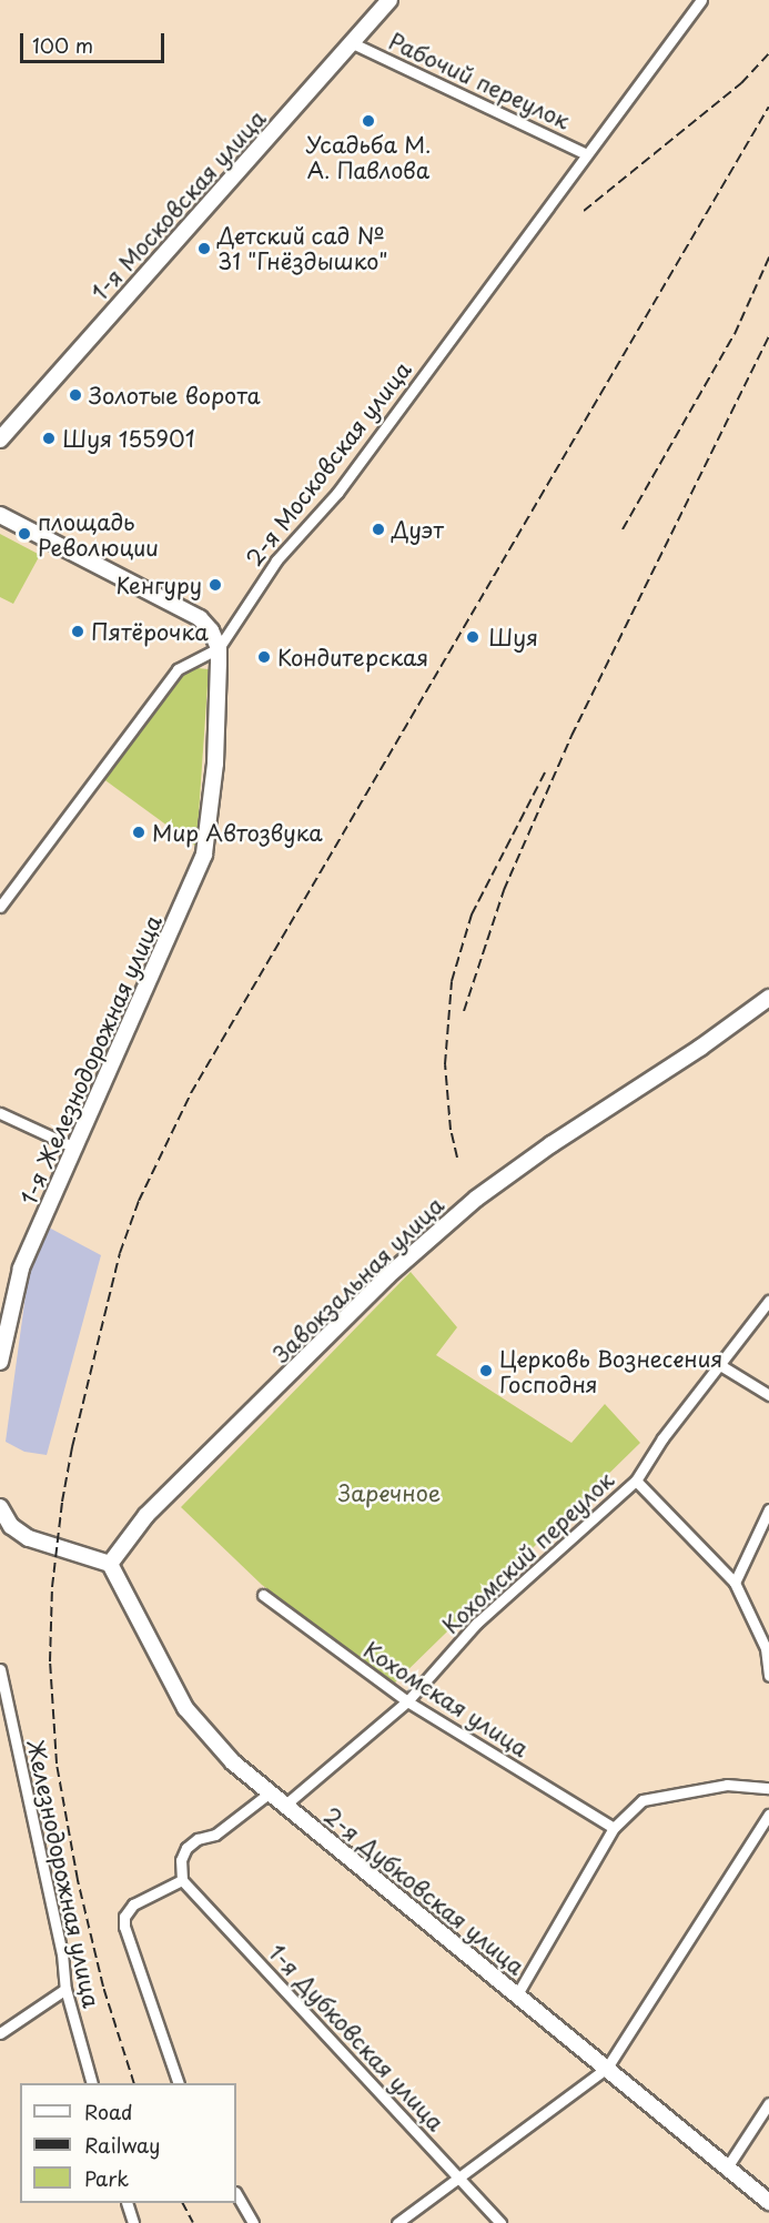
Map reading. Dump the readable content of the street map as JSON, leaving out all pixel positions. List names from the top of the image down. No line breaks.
{"streets":{"main road":["1-я Московская улица","1-я Железнодорожная улица","Завокзальная улица","2-я Дубковская улица"],"street":["Рабочий переулок","2-я Московская улица","Кохомский переулок","Кохомская улица","Железнодорожная улица","1-я Дубковская улица"]},"crossings":[["Рабочий переулок","1-я Московская улица"],["Рабочий переулок","2-я Московская улица"],["2-я Московская улица","1-я Железнодорожная улица"],["Завокзальная улица","2-я Дубковская улица"],["Кохомский переулок","Кохомская улица"],["Кохомский переулок","2-я Дубковская улица"]],"parks":["Заречное"],"places":["Усадьба М. А. Павлова","Детский сад № 31 \"Гнёздышко\"","Золотые ворота","Шуя 155901","Дуэт","площадь Революции","Кенгуру","Пятёрочка","Шуя","Кондитерская","Мир Автозвука","Церковь Вознесения Господня"],"legend":["Road","Railway","Park"],"scale_bar":"100 m"}
